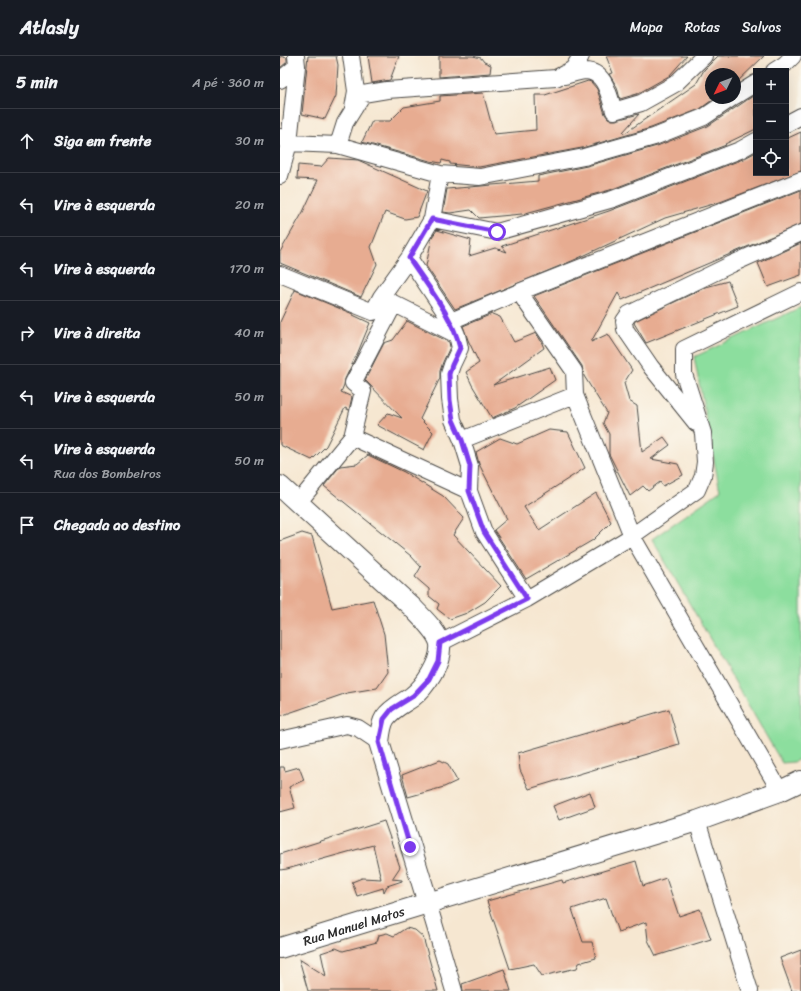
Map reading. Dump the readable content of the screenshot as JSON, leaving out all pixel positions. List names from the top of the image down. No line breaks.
{"streets":{"main road":["Rua Manuel Matos"]},"north":"bottom left","page":{"header":"Atlasly","nav":["Mapa","Rotas","Salvos"],"heading":["5 min","A pé · 360 m"],"map_buttons":["+","−"],"list":[["Siga em frente","30 m"],["Vire à esquerda","20 m"],["Vire à esquerda","170 m"],["Vire à direita","40 m"],["Vire à esquerda","50 m"],["Vire à esquerda","Rua dos Bombeiros","50 m"],"Chegada ao destino"]}}
